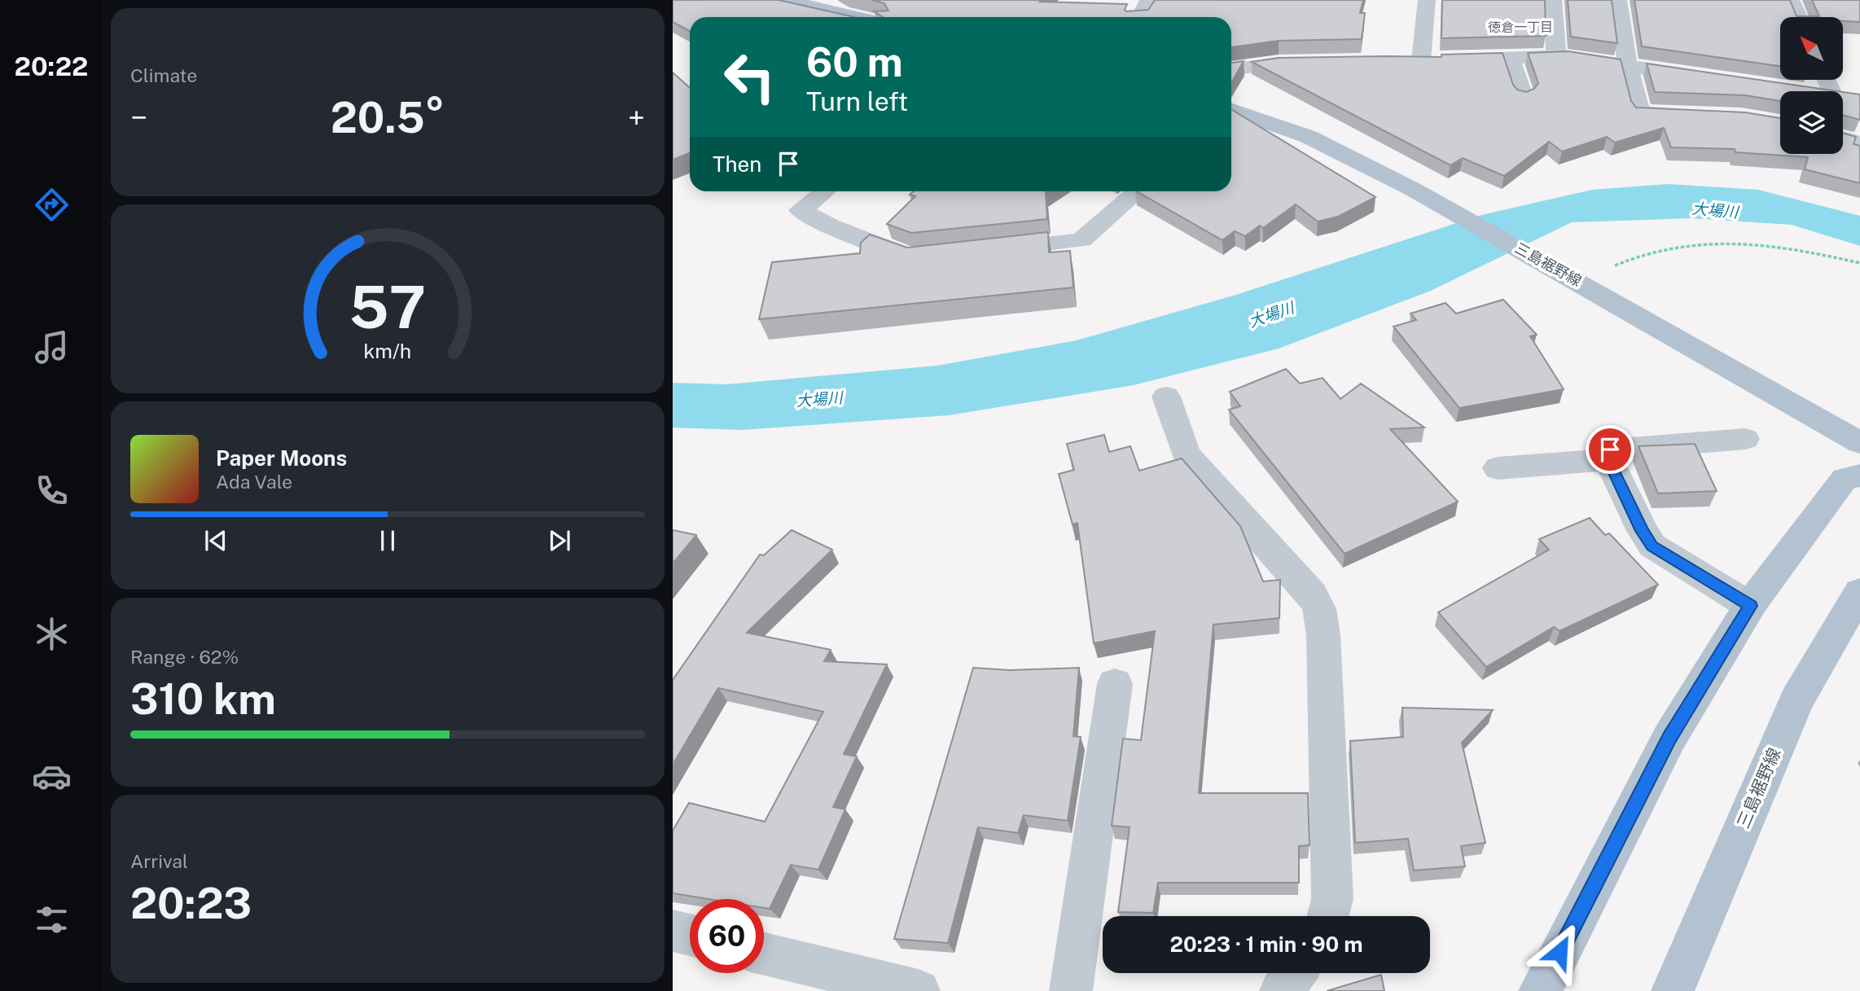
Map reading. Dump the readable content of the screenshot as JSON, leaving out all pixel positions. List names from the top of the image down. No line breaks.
{"streets":{"main road":["三島裾野線"]},"districts":["徳倉一丁目"],"water":["大場川"],"north":"top left","page":{"tabs":"20:22","tile":["Climate",["Range · 62%","310 km"],["Arrival","20:23"]],"turn":["60 m","Turn left"],"heat":["−","20.5°","+"],"then":"Then","song":["Paper Moons","Ada Vale"],"limit":"60","trip":"20:23 · 1 min · 90 m","gauge":["57","km/h"]}}
